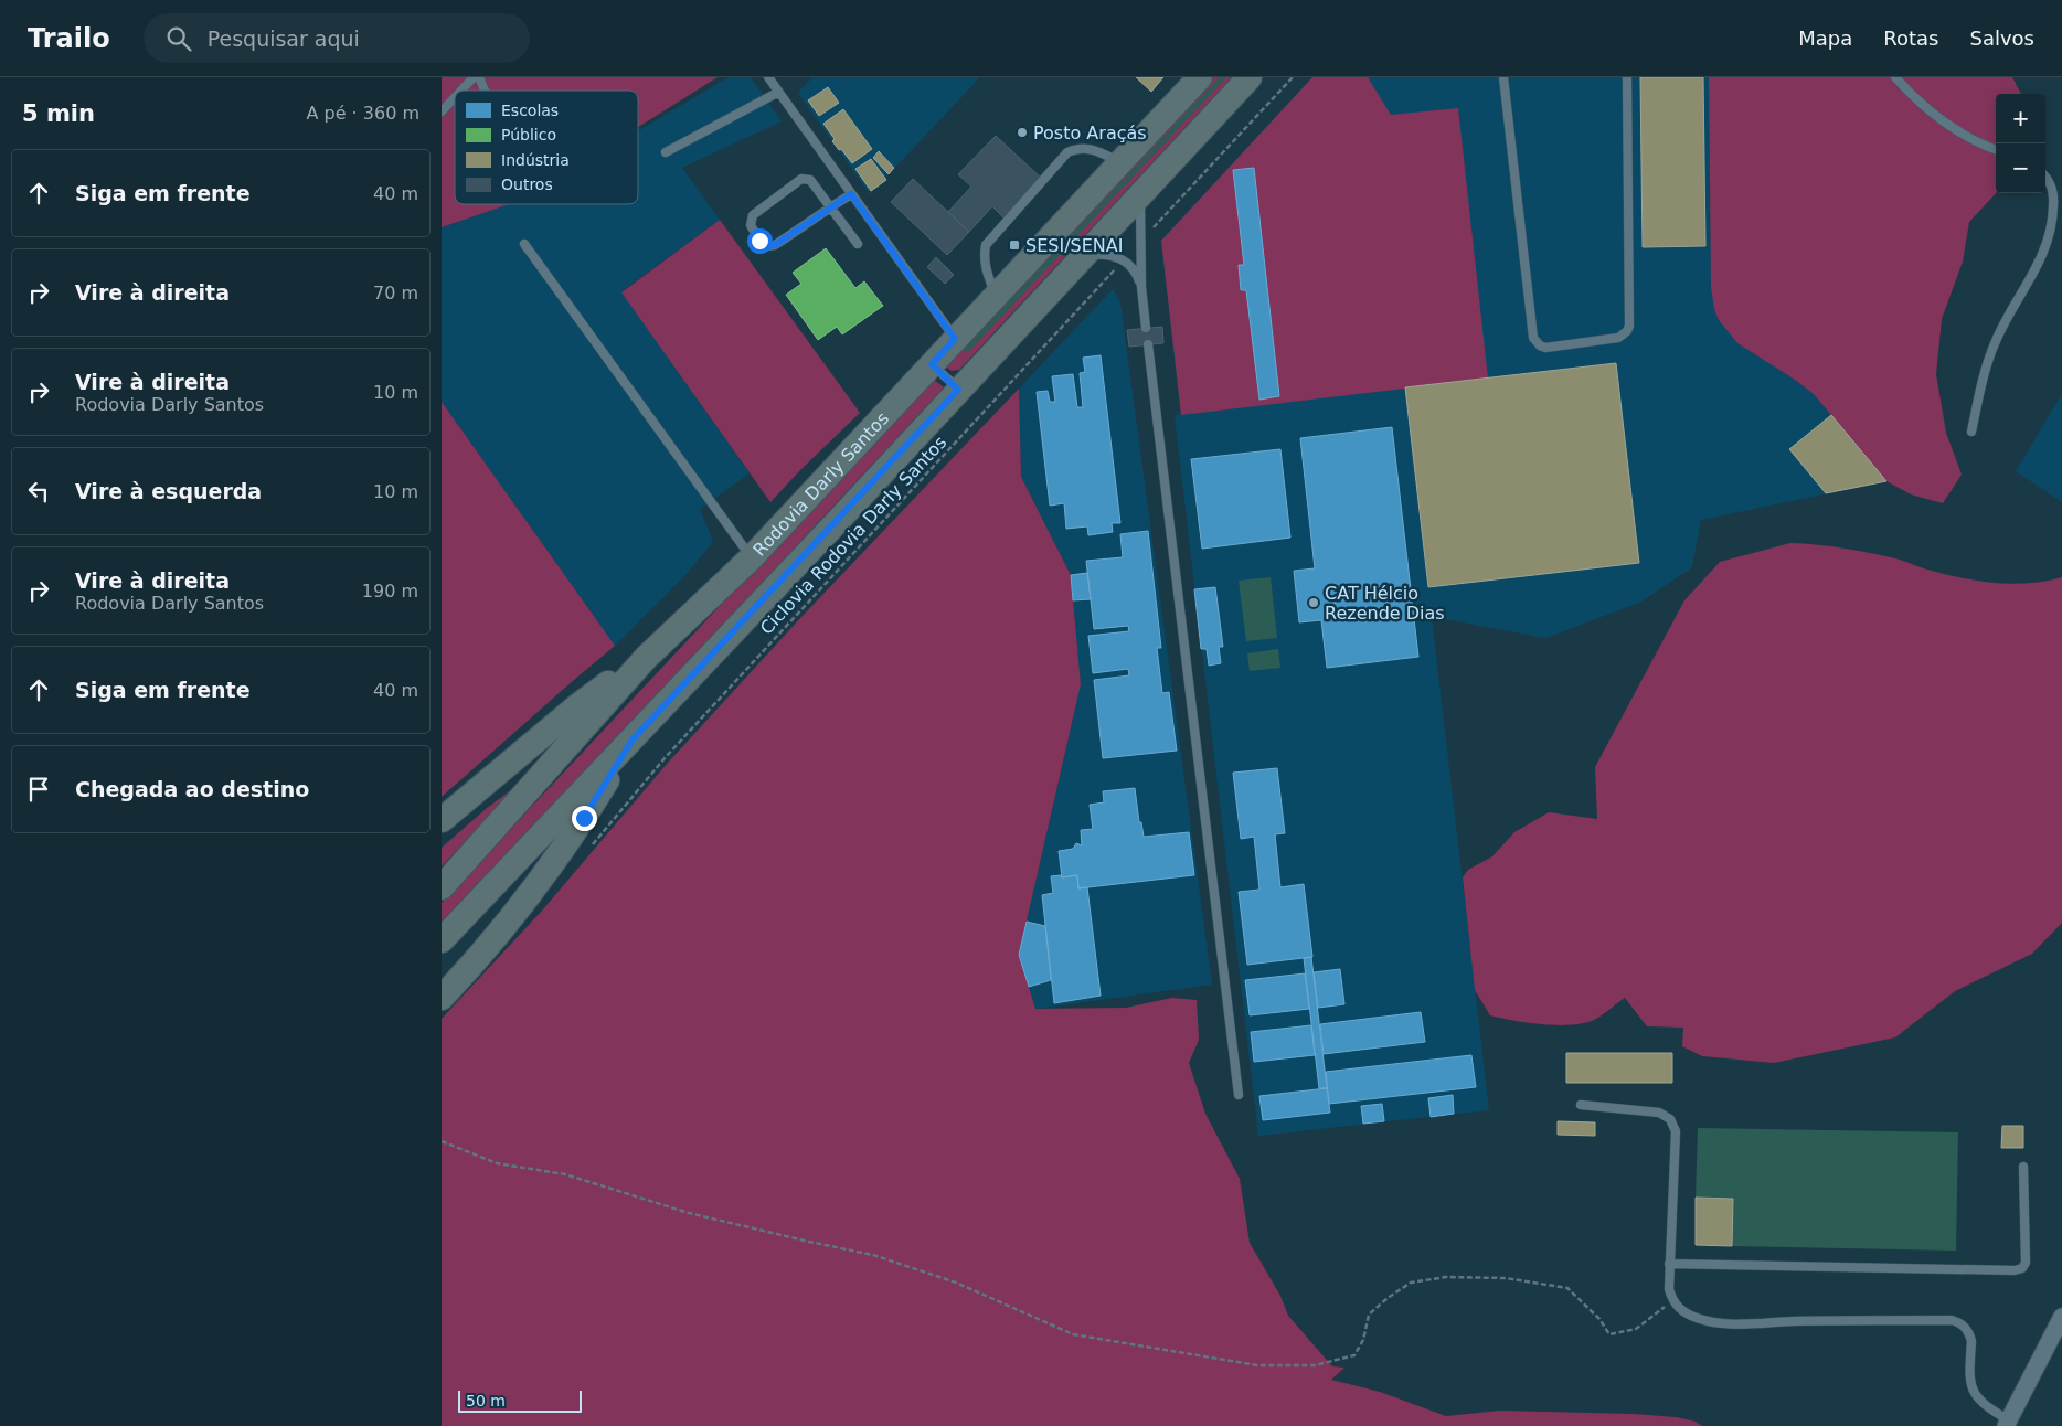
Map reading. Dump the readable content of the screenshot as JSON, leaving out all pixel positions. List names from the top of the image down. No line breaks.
{"streets":{"main road":["Rodovia Darly Santos"],"path":["Ciclovia Rodovia Darly Santos"]},"places":{"other":["Posto Araçás","CAT Hélcio Rezende Dias"],"transit":["SESI/SENAI"]},"legend":["Escolas","Público","Indústria","Outros"],"scale_bar":"50 m","page":{"header":"Trailo","search":"Pesquisar aqui","nav":["Mapa","Rotas","Salvos"],"heading":["5 min","A pé · 360 m"],"map_buttons":["+","−"],"list":[["Siga em frente","40 m"],["Vire à direita","70 m"],["Vire à direita","Rodovia Darly Santos","10 m"],["Vire à esquerda","10 m"],["Vire à direita","Rodovia Darly Santos","190 m"],["Siga em frente","40 m"],"Chegada ao destino"],"scale":"50 m"}}
